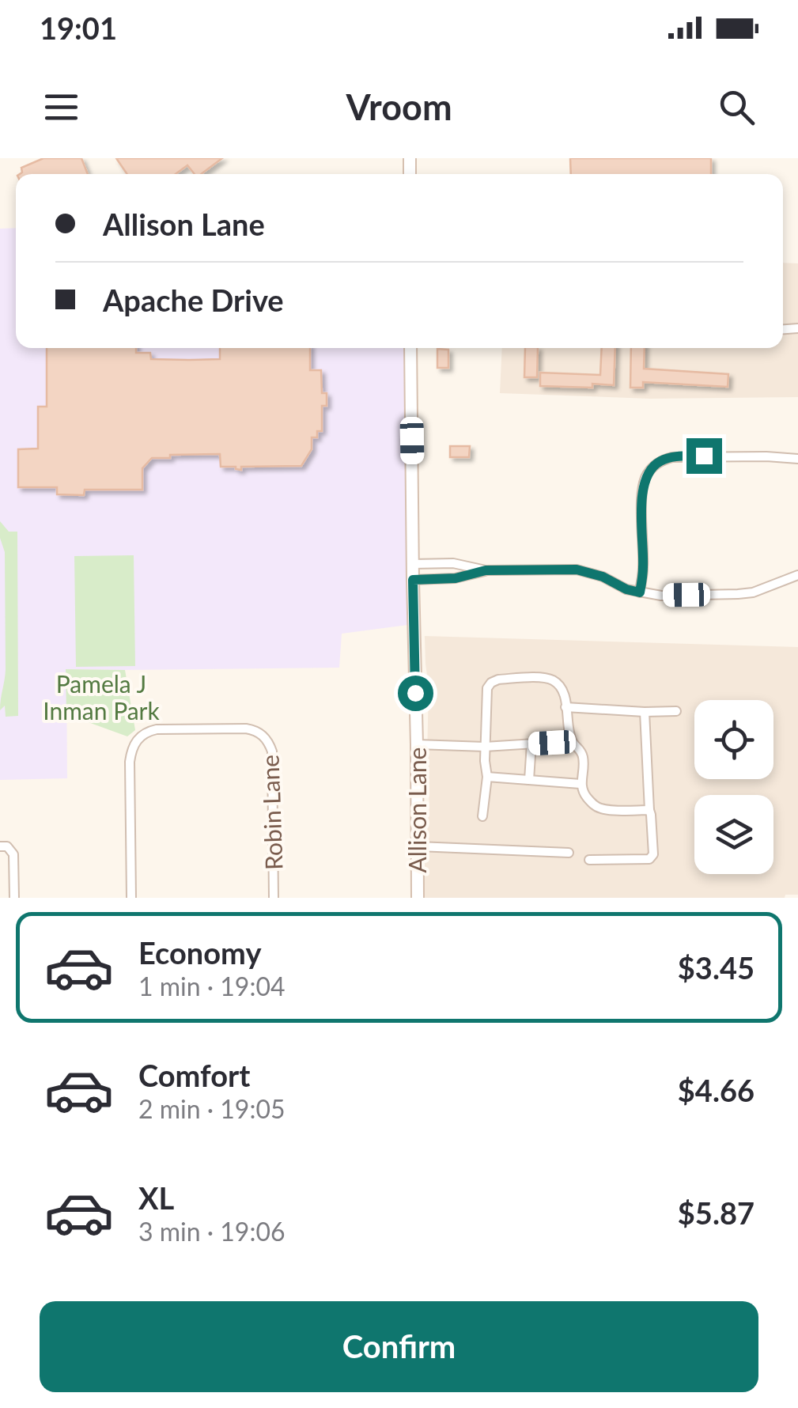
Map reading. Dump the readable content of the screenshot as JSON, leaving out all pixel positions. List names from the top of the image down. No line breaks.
{"streets":{"main road":["Allison Lane"],"street":["Robin Lane"]},"parks":["Pamela J Inman Park"],"page":{"status":"19:01","header":"Vroom","banner":["Allison Lane","Apache Drive"],"list":[{"name":"Economy","note":"1 min · 19:04","value":"$3.45"},{"name":"Comfort","note":"2 min · 19:05","value":"$4.66"},{"name":"XL","note":"3 min · 19:06","value":"$5.87"}],"buttons":"Confirm"}}
